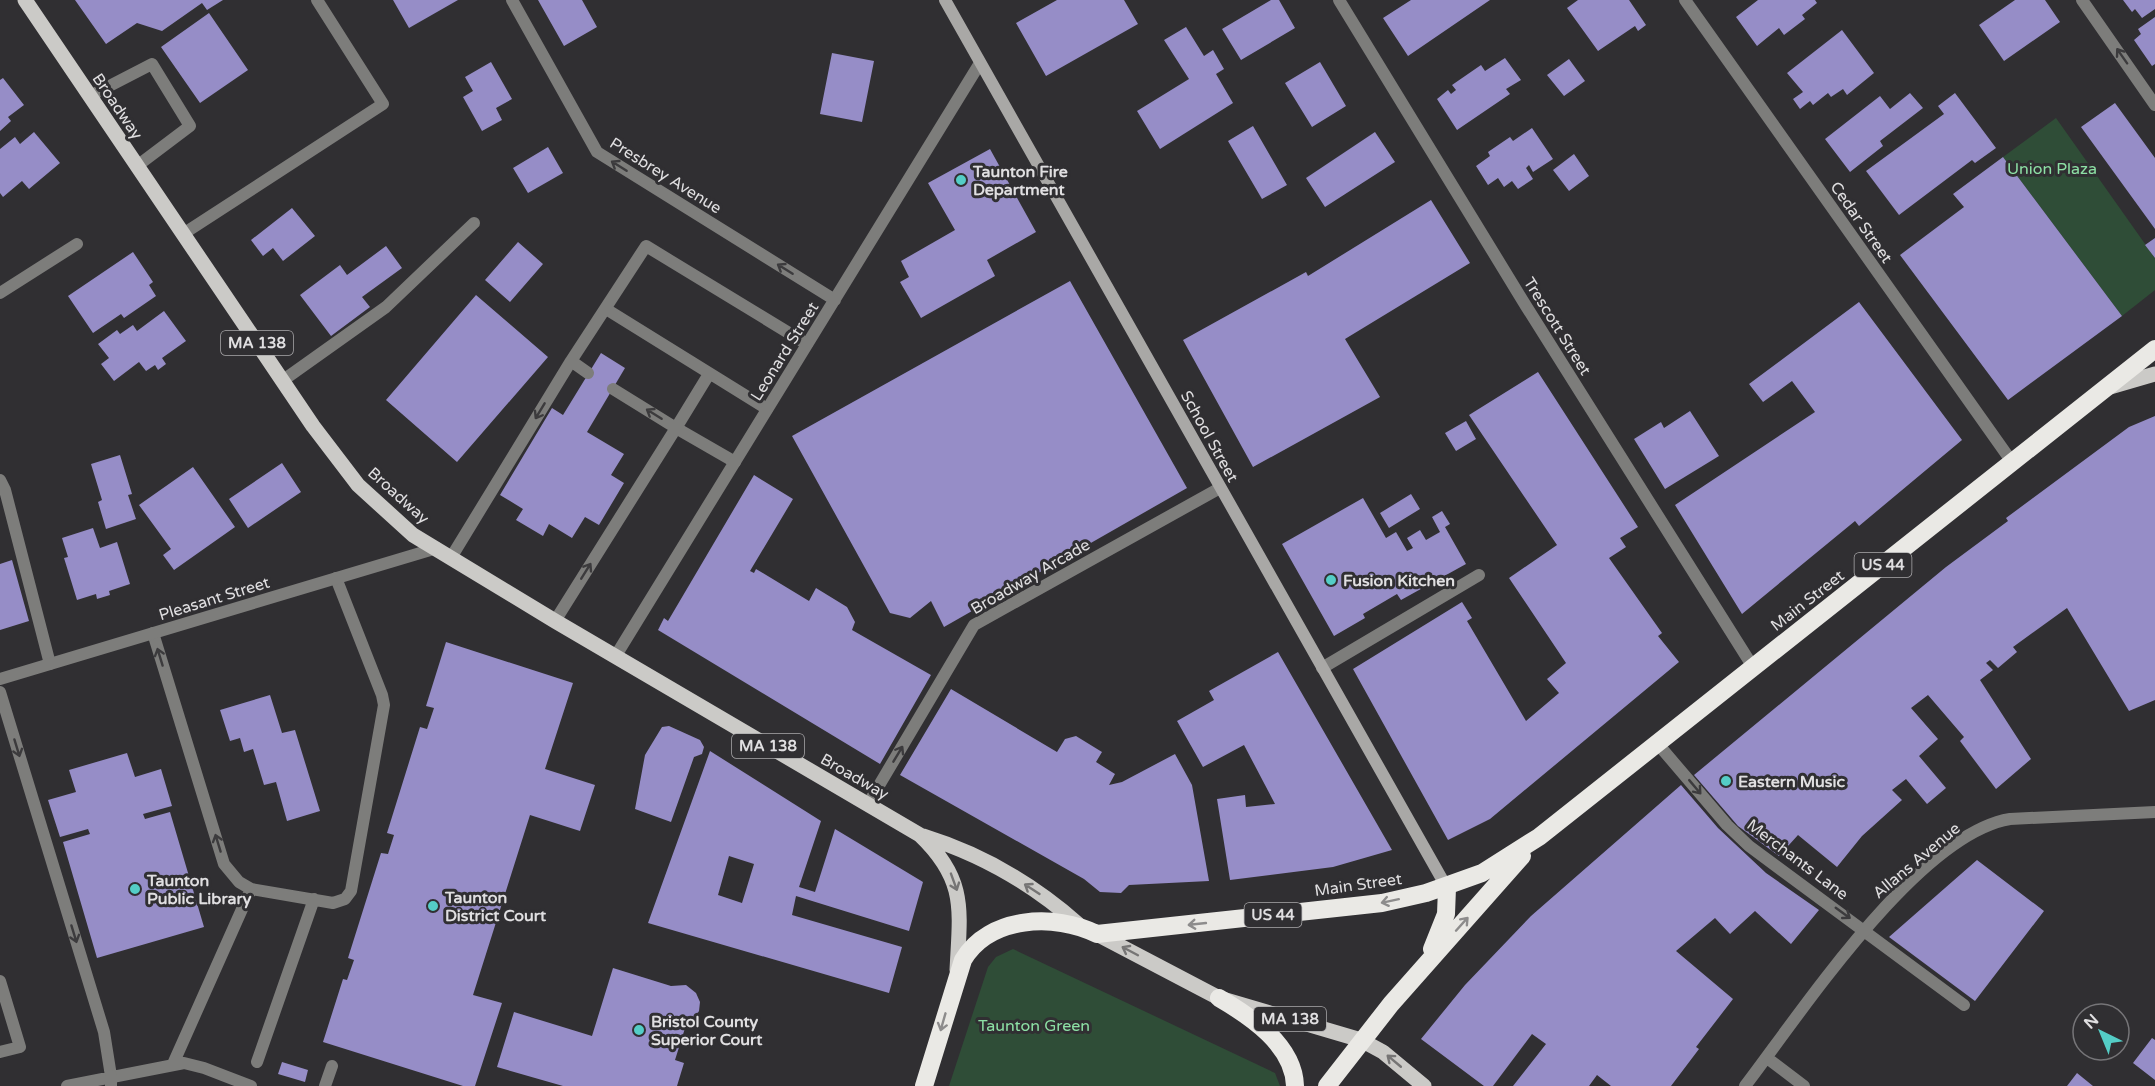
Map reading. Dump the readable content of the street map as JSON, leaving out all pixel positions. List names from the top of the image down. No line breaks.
{"streets":{"highway":["MA 138","US 44","Main Street"],"main road":["Broadway"],"street":["Presbrey Avenue","Cedar Street","Trescott Street","Leonard Street","School Street","Broadway Arcade","Pleasant Street","Merchants Lane","Allans Avenue"]},"crossings":[["Broadway","MA 138"],["Broadway","Leonard Street"],["Broadway","Broadway Arcade"],["Broadway","Pleasant Street"],["Presbrey Avenue","Leonard Street"],["Cedar Street","Main Street"],["Trescott Street","Main Street"],["MA 138","US 44"],["MA 138","Main Street"],["Leonard Street","School Street"],["School Street","Broadway Arcade"],["School Street","Main Street"],["US 44","Main Street"],["Main Street","Merchants Lane"],["Merchants Lane","Allans Avenue"]],"one_way":["Presbrey Avenue","Broadway Arcade","Merchants Lane"],"parks":["Union Plaza","Taunton Green"],"places":["Taunton Fire Department","Fusion Kitchen","Eastern Music","Taunton Public Library","Taunton District Court","Bristol County Superior Court"],"north":"top left"}
